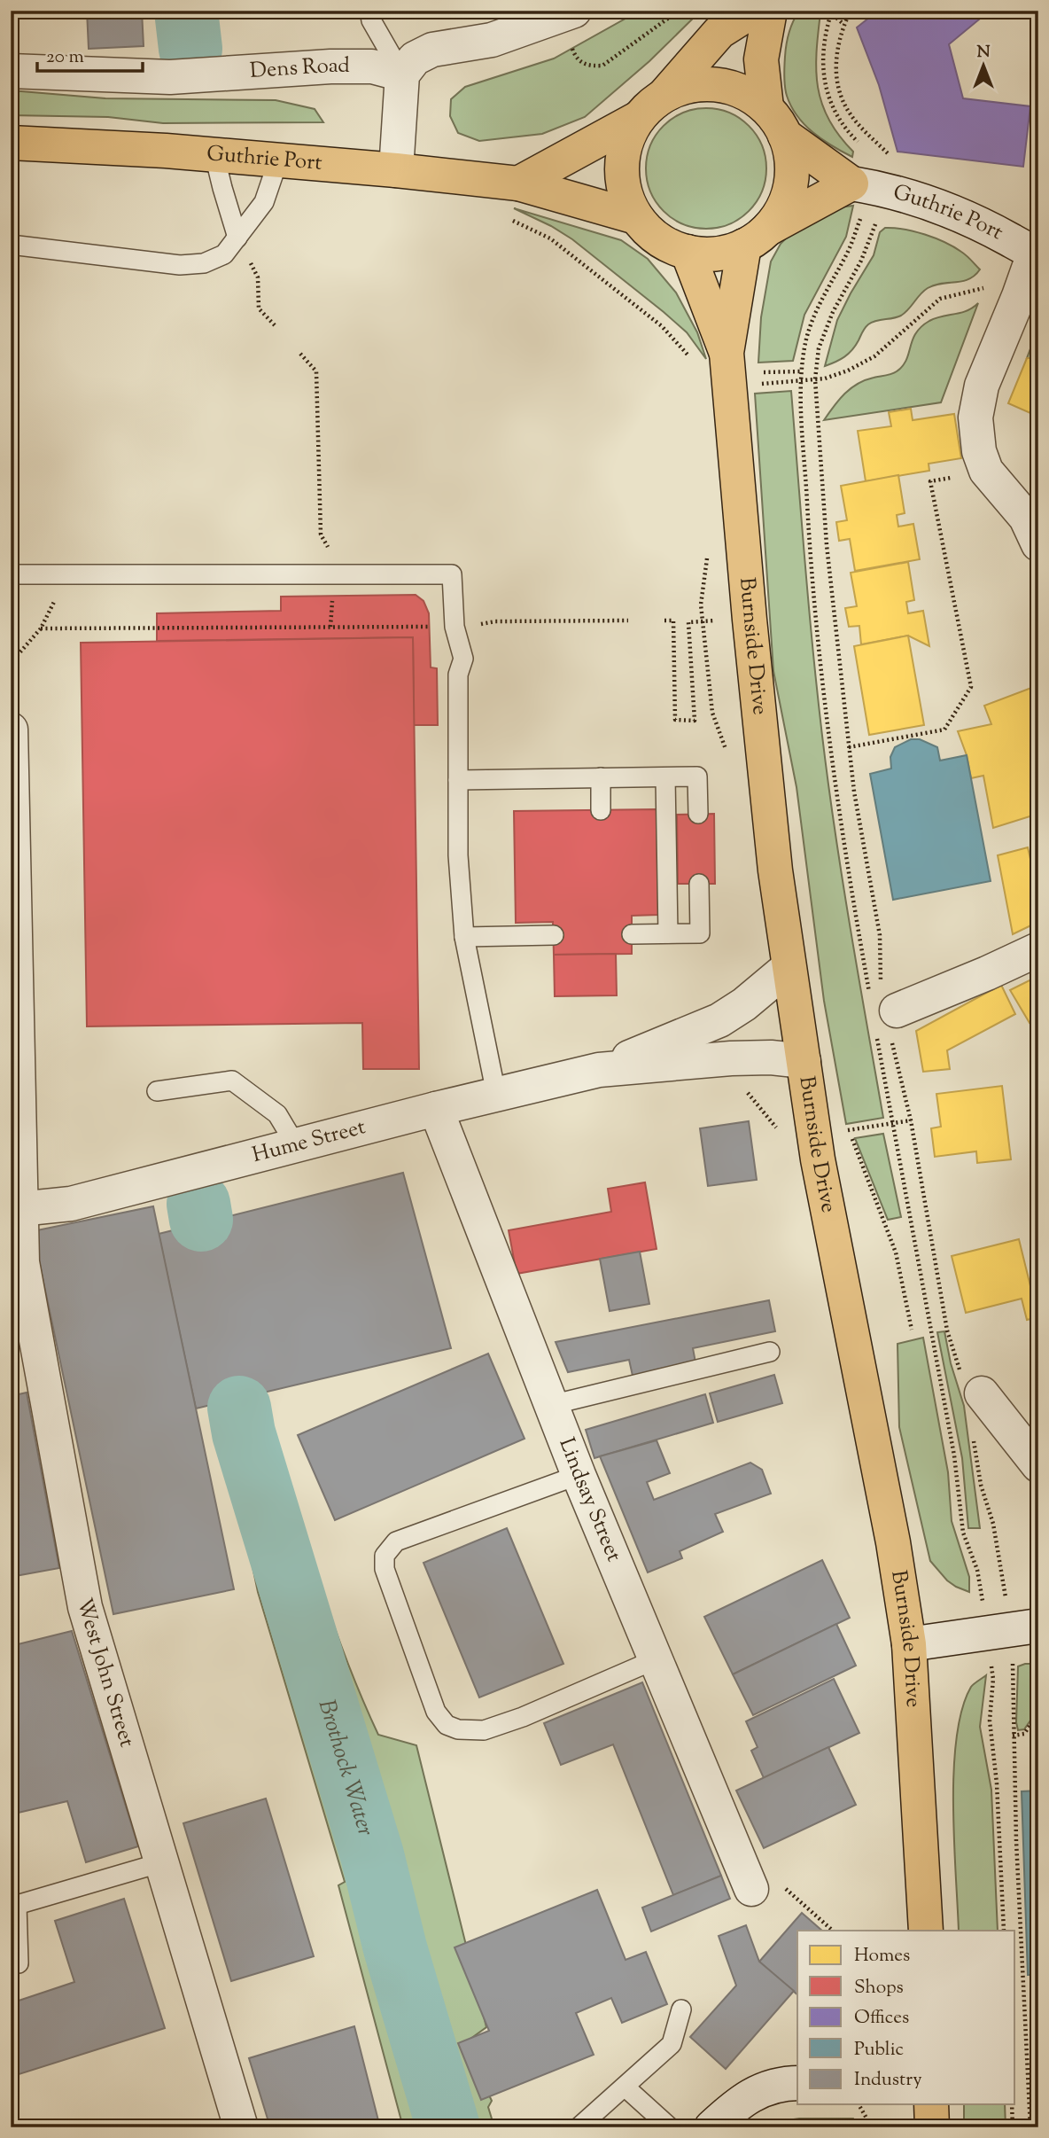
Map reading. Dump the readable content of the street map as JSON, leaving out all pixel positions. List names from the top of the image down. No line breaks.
{"streets":{"main road":["Guthrie Port","Burnside Drive"],"street":["Dens Road","Hume Street","Lindsay Street","West John Street"]},"crossings":[["Guthrie Port","Burnside Drive"],["Burnside Drive","Hume Street"],["Hume Street","Lindsay Street"],["Hume Street","West John Street"]],"water":["Brothock Water"],"legend":["Homes","Shops","Offices","Public","Industry"],"scale_bar":"20 m","north":"top"}
